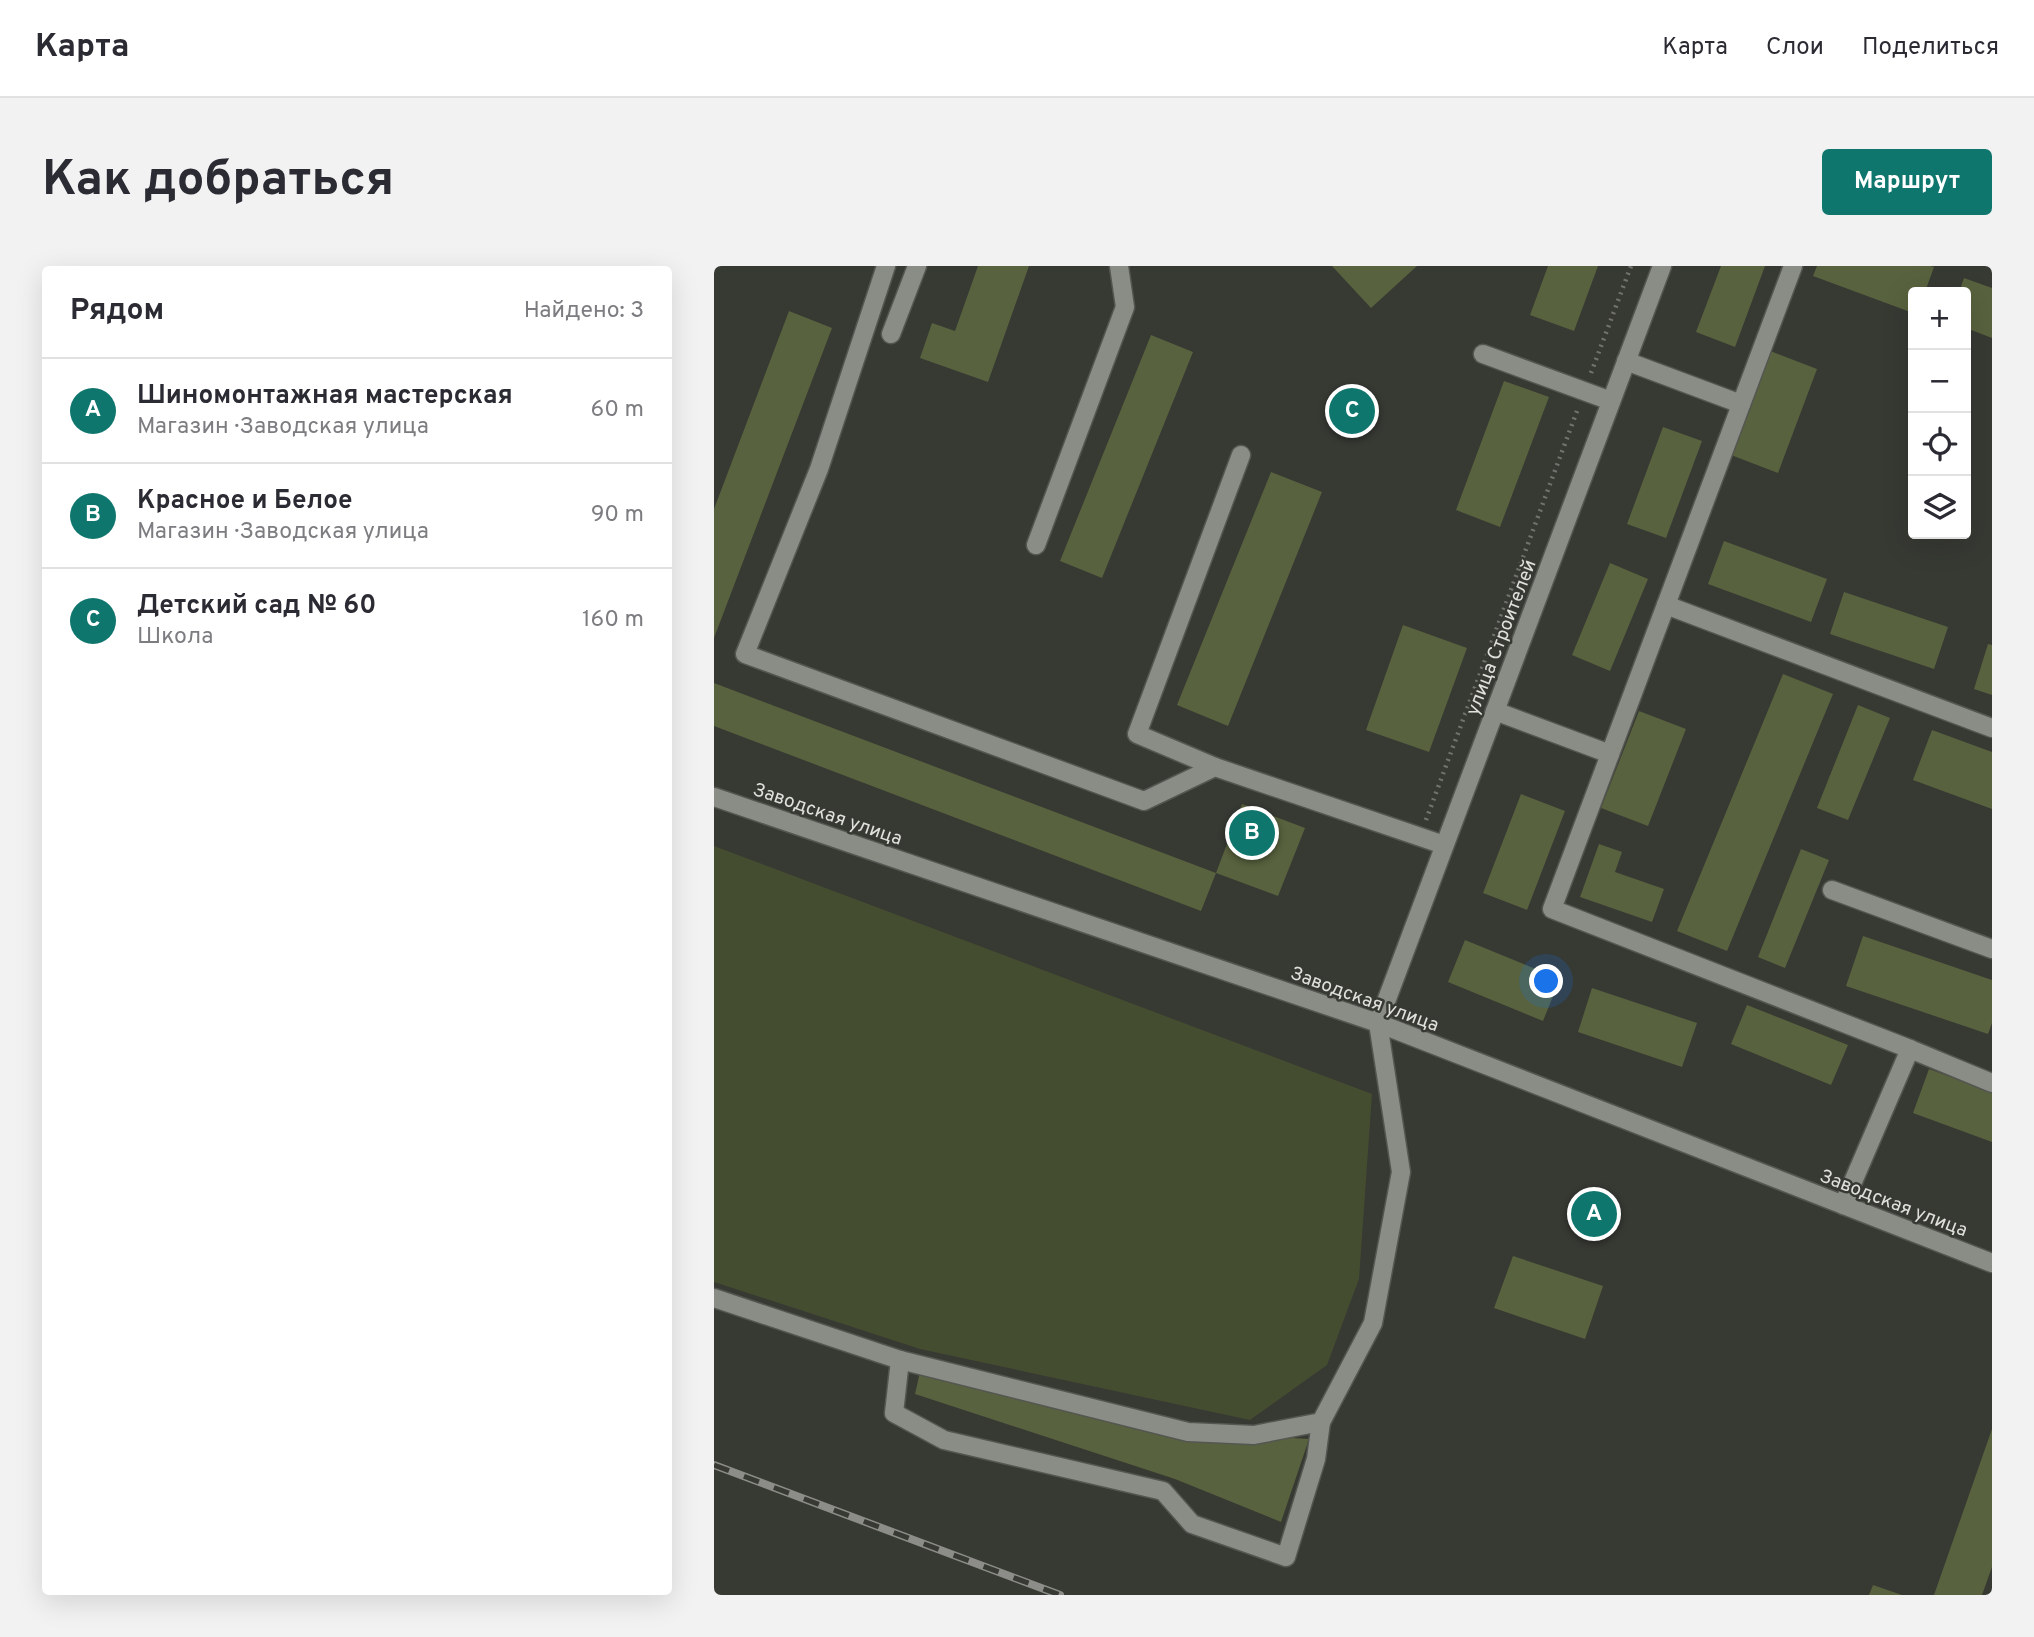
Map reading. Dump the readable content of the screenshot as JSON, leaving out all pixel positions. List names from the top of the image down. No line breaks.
{"streets":{"street":["улица Строителей","Заводская улица"]},"crossings":[["улица Строителей","Заводская улица"]],"page":{"header":"Карта","nav":["Карта","Слои","Поделиться"],"buttons":"Маршрут","title":"Как добраться","heading":["Рядом","Найдено: 3"],"map_buttons":["+","−"],"list":[{"mark":"A","name":"Шиномонтажная мастерская","note":"Магазин · Заводская улица","value":"60 m"},{"mark":"B","name":"Красное и Белое","note":"Магазин · Заводская улица","value":"90 m"},{"mark":"C","name":"Детский сад № 60","note":"Школа","value":"160 m"}],"pins":["C","B","A"]}}
